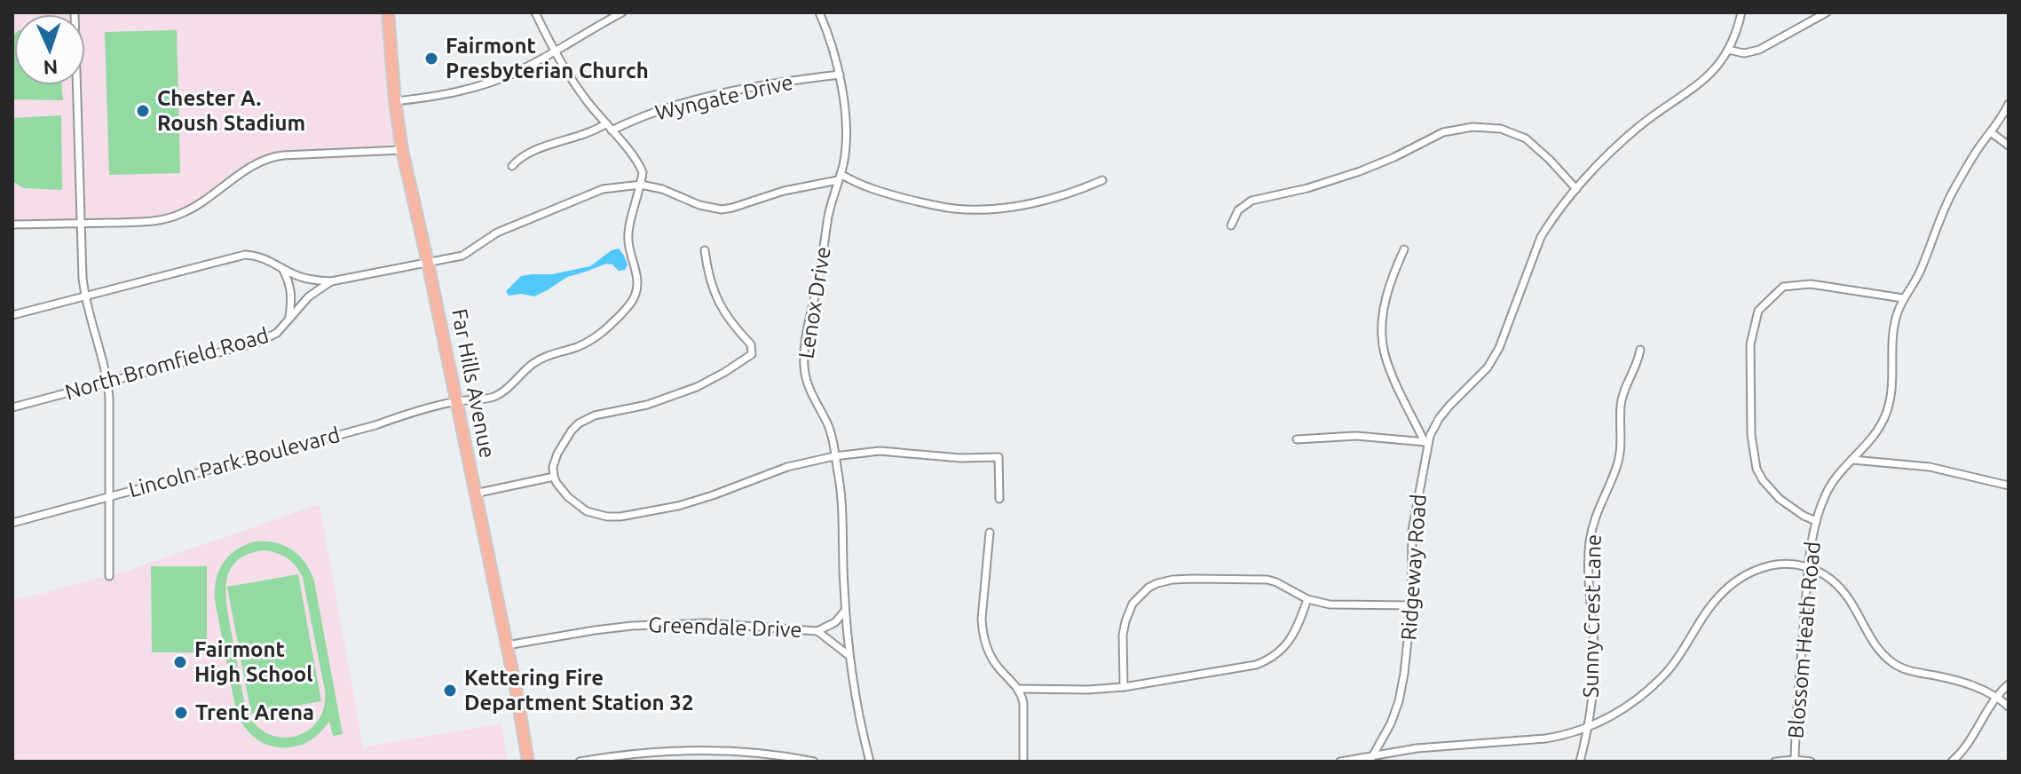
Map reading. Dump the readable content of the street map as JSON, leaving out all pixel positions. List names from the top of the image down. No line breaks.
{"streets":{"main road":["Far Hills Avenue"],"street":["Wyngate Drive","Lenox Drive","North Bromfield Road","Lincoln Park Boulevard","Ridgeway Road","Sunny Crest Lane","Greendale Drive","Blossom Heath Road"]},"crossings":[["Wyngate Drive","Lenox Drive"],["Lenox Drive","Greendale Drive"],["North Bromfield Road","Far Hills Avenue"],["North Bromfield Road","Lincoln Park Boulevard"],["Far Hills Avenue","Lincoln Park Boulevard"],["Far Hills Avenue","Greendale Drive"]],"places":["Fairmont Presbyterian Church","Chester A. Roush Stadium","Fairmont High School","Kettering Fire Department Station 32","Trent Arena"],"north":"bottom"}
